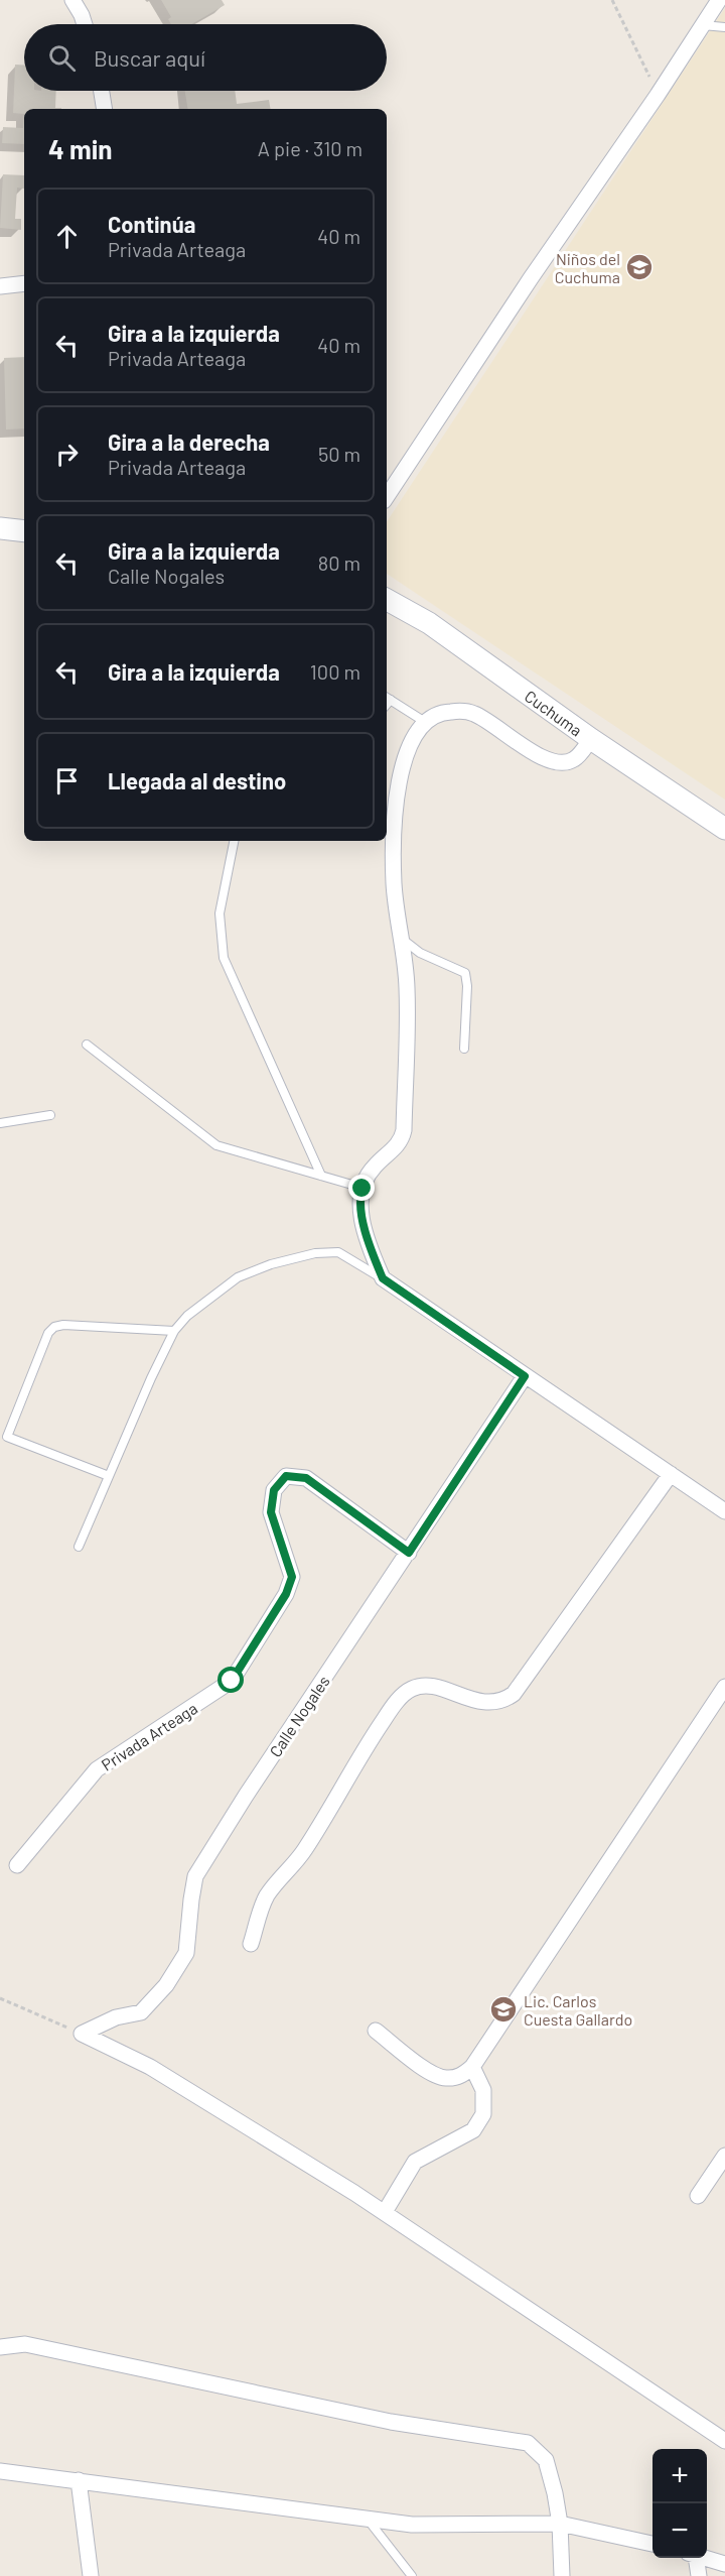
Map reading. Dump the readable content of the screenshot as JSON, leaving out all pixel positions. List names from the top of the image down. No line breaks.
{"streets":{"street":["Cuchuma","Calle Nogales","Privada Arteaga"]},"crossings":[["Calle Nogales","Privada Arteaga"]],"places":{"school or university":["Niños del Cuchuma","Lic. Carlos Cuesta Gallardo"]},"page":{"search":"Buscar aquí","heading":["4 min","A pie · 310 m"],"list":[["Continúa","Privada Arteaga","40 m"],["Gira a la izquierda","Privada Arteaga","40 m"],["Gira a la derecha","Privada Arteaga","50 m"],["Gira a la izquierda","Calle Nogales","80 m"],["Gira a la izquierda","100 m"],"Llegada al destino"],"map_buttons":["+","−"]}}
